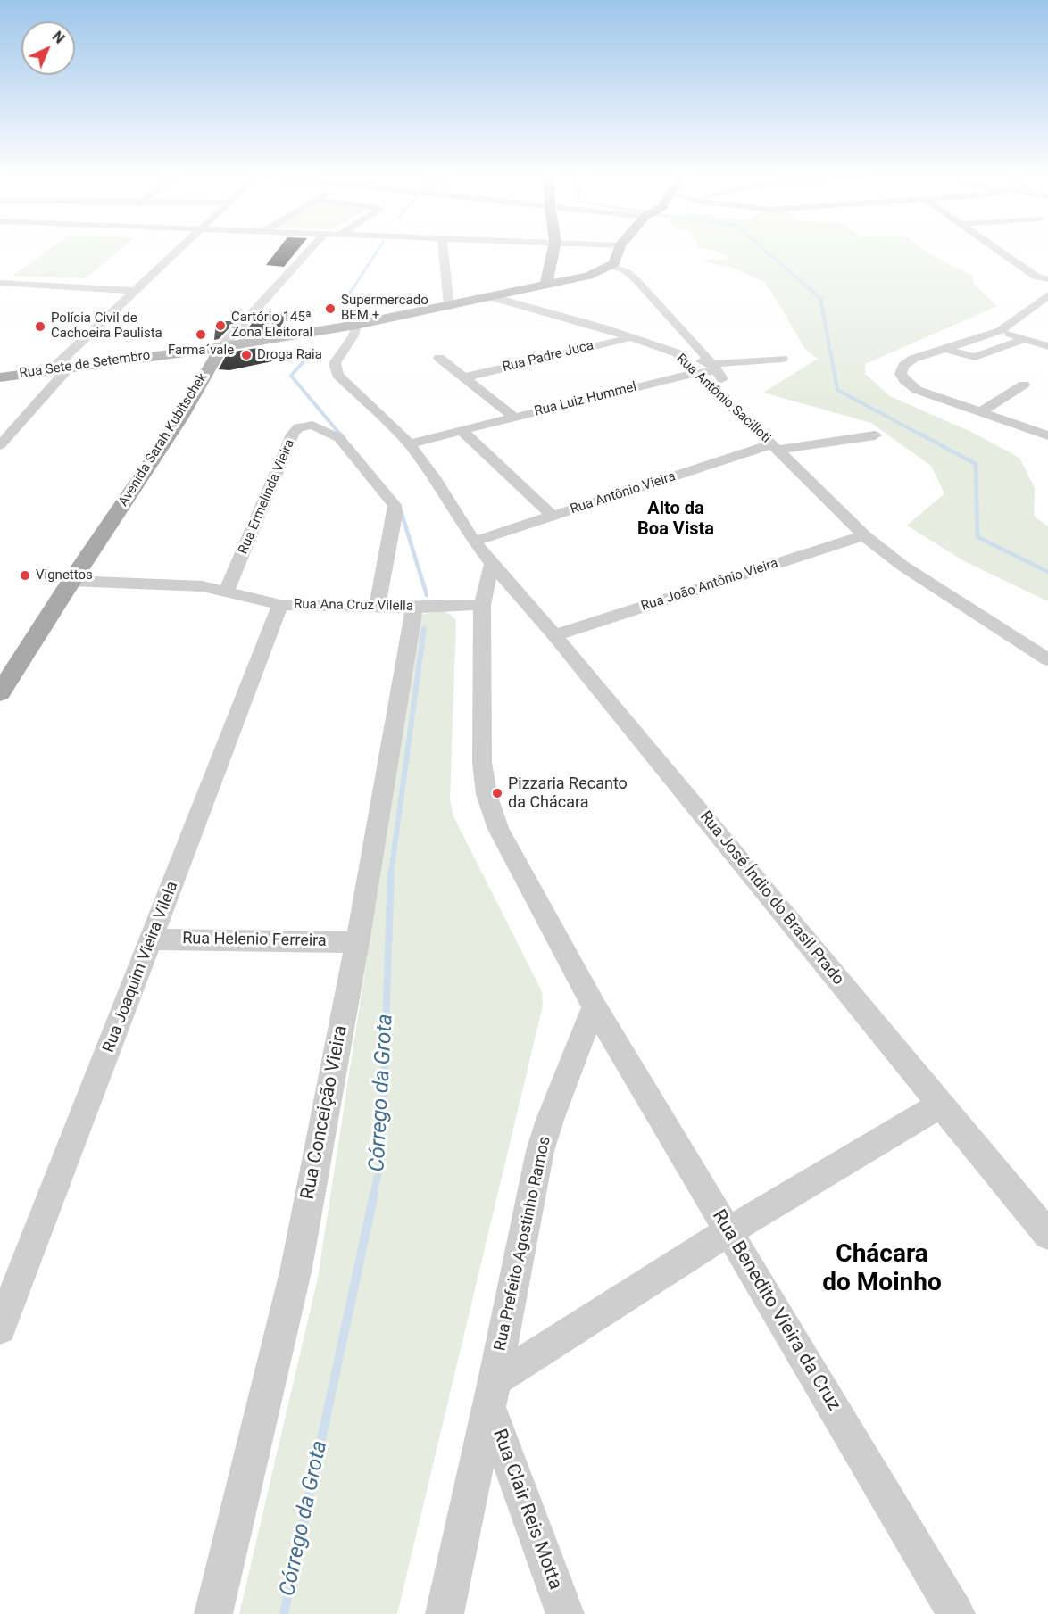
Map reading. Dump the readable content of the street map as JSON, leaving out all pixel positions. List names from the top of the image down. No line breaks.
{"streets":{"main road":["Rua Sete de Setembro","Avenida Sarah Kubitschek"],"street":["Rua Padre Juca","Rua Antônio Sacilloti","Rua Luiz Hummel","Rua Antônio Vieira","Rua Ermelinda Vieira","Rua João Antônio Vieira","Rua Ana Cruz Vilella","Rua José Índio do Brasil Prado","Rua Helenio Ferreira","Rua Joaquim Vieira Vilela","Rua Conceição Vieira","Rua Prefeito Agostinho Ramos","Rua Benedito Vieira da Cruz","Rua Clair Reis Motta"]},"crossings":[["Rua Padre Juca","Rua Antônio Sacilloti"],["Rua Sete de Setembro","Rua Antônio Sacilloti"],["Rua Sete de Setembro","Avenida Sarah Kubitschek"],["Rua Antônio Sacilloti","Rua Luiz Hummel"],["Rua Antônio Sacilloti","Rua Antônio Vieira"],["Rua Antônio Sacilloti","Rua João Antônio Vieira"],["Avenida Sarah Kubitschek","Rua Ana Cruz Vilella"],["Rua Ermelinda Vieira","Rua Ana Cruz Vilella"],["Rua João Antônio Vieira","Rua José Índio do Brasil Prado"],["Rua Ana Cruz Vilella","Rua Joaquim Vieira Vilela"],["Rua Ana Cruz Vilella","Rua Conceição Vieira"],["Rua Helenio Ferreira","Rua Joaquim Vieira Vilela"],["Rua Helenio Ferreira","Rua Conceição Vieira"],["Rua Prefeito Agostinho Ramos","Rua Benedito Vieira da Cruz"],["Rua Prefeito Agostinho Ramos","Rua Clair Reis Motta"]],"districts":["Alto da Boa Vista","Chácara do Moinho"],"water":["Córrego da Grota"],"places":["Supermercado BEM +","Cartório 145ª Zona Eleitoral","Polícia Civil de Cachoeira Paulista","Farma´vale","Droga Raia","Vignettos","Pizzaria Recanto da Chácara"],"north":"top right"}
